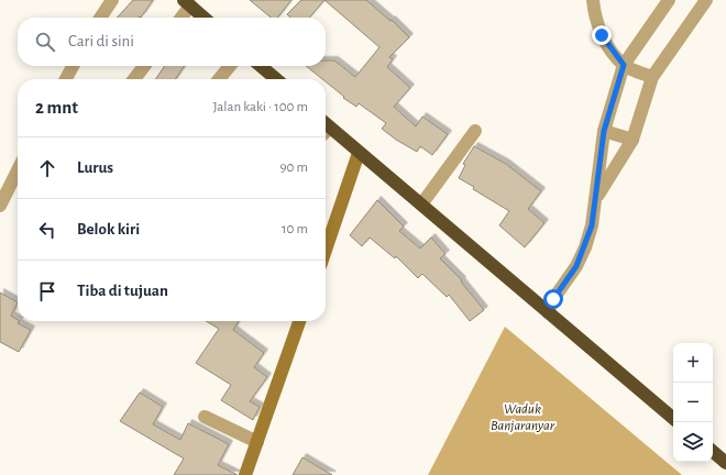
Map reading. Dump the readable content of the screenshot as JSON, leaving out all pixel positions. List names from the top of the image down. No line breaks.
{"water":["Waduk Banjaranyar"],"page":{"search":"Cari di sini","heading":["2 mnt","Jalan kaki · 100 m"],"list":[["Lurus","90 m"],["Belok kiri","10 m"],"Tiba di tujuan"],"map_buttons":["+","−"]}}
